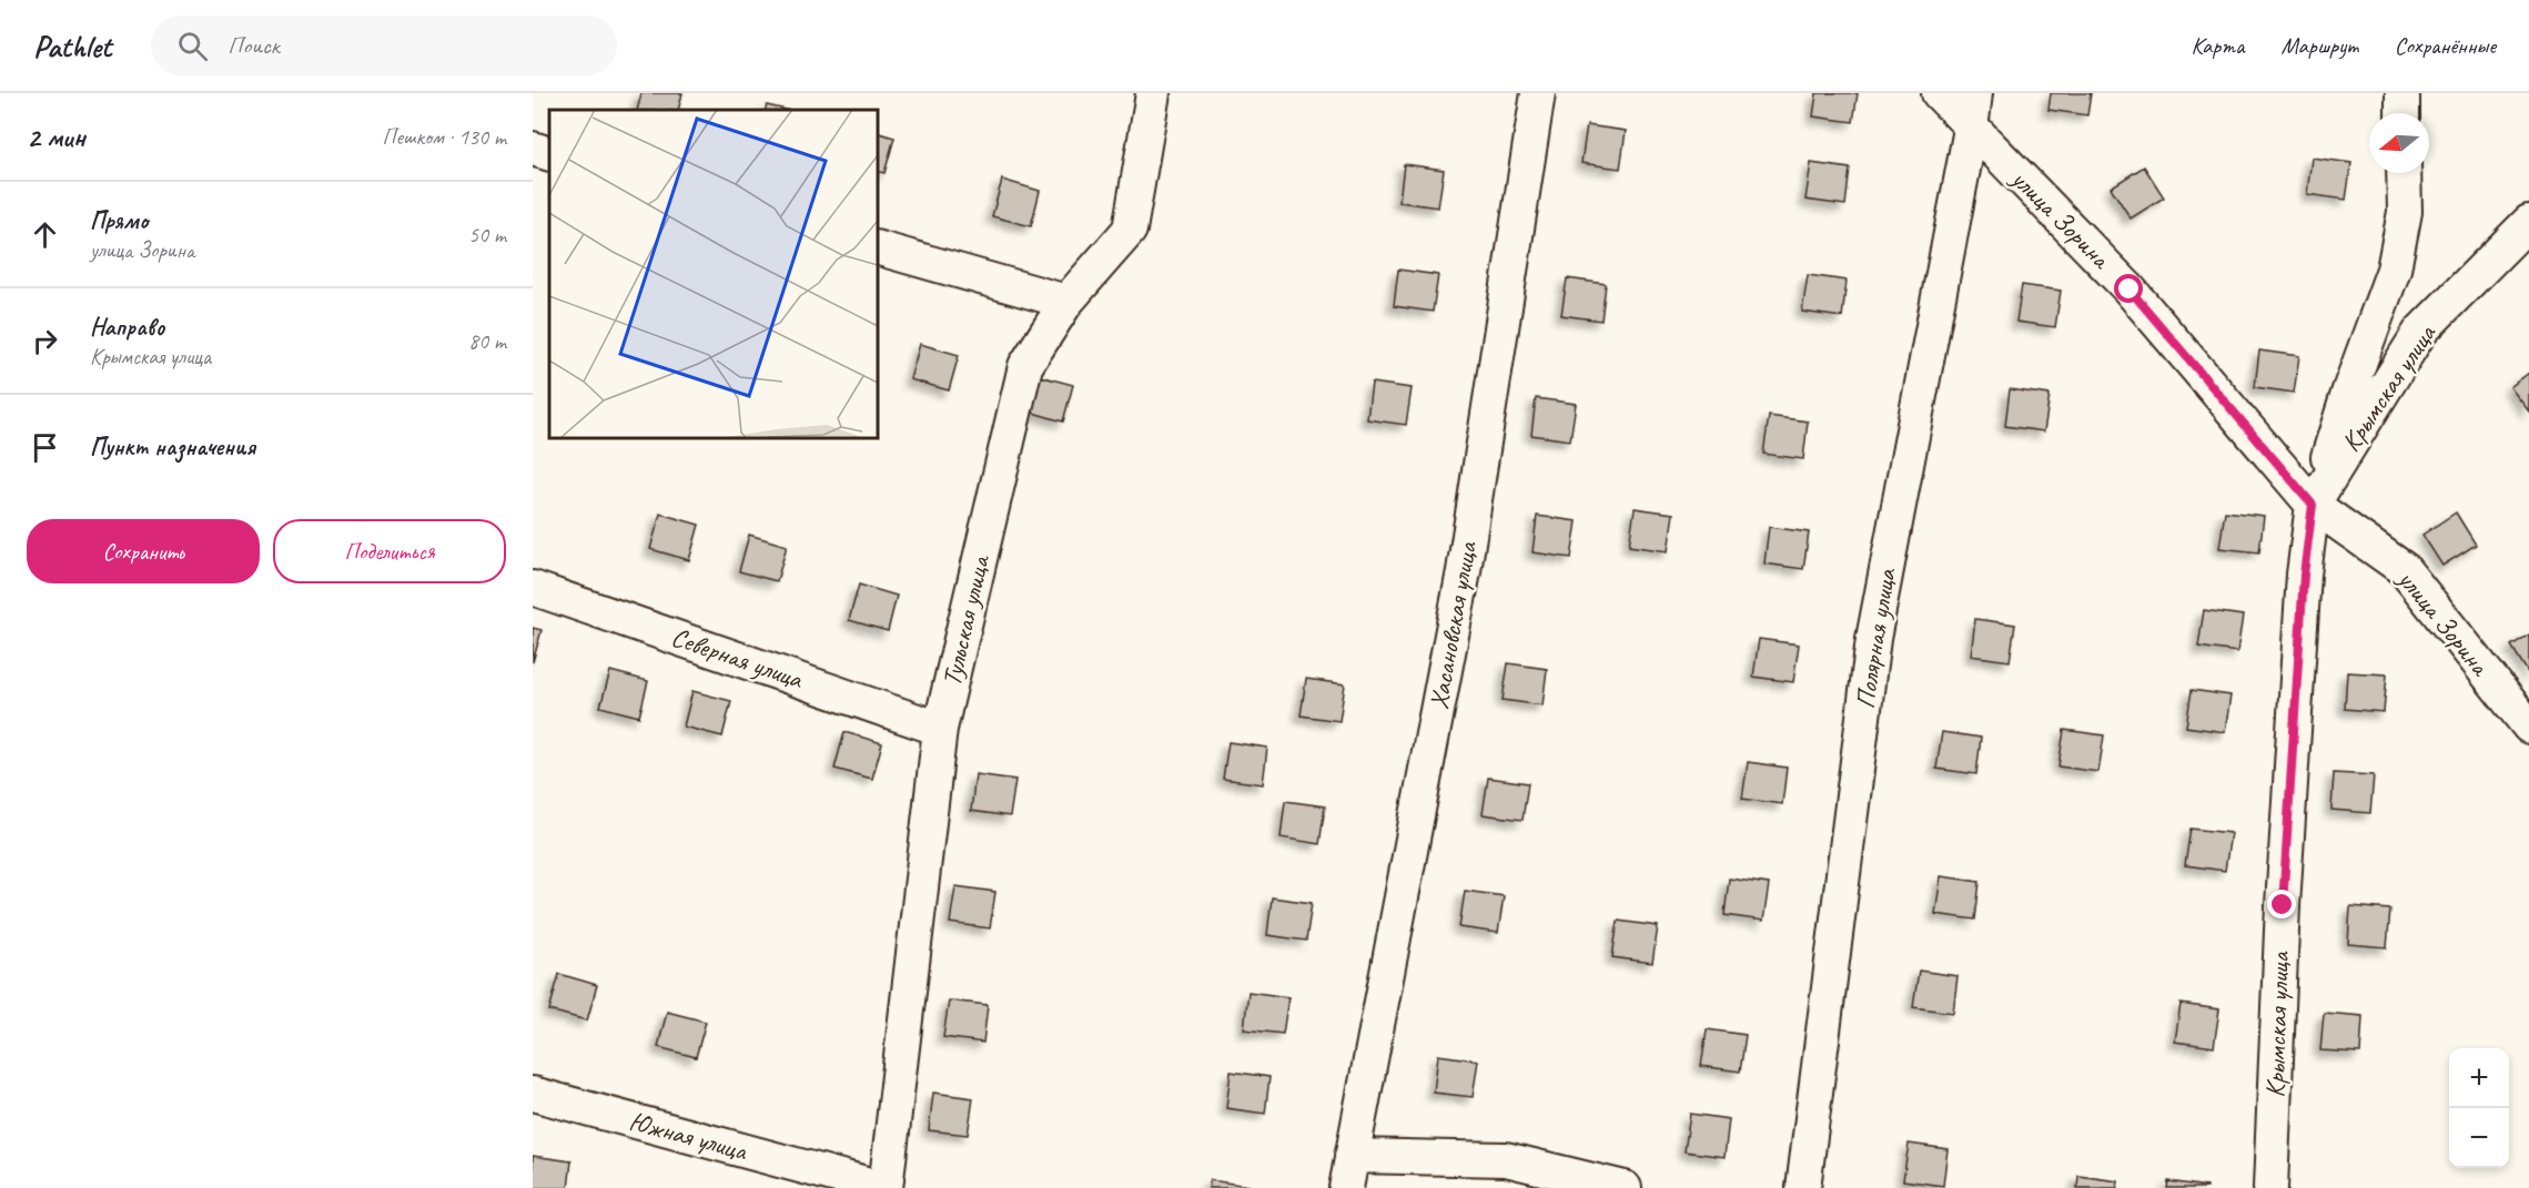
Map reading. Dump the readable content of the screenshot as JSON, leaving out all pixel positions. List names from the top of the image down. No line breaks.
{"streets":{"street":["улица Зорина","Крымская улица","Тульская улица","Хасановская улица","Полярная улица","Северная улица","Южная улица"]},"crossings":[["улица Зорина","Крымская улица"],["улица Зорина","Полярная улица"],["Тульская улица","Северная улица"],["Тульская улица","Южная улица"]],"north":"left","page":{"header":"Pathlet","search":"Поиск","nav":["Карта","Маршрут","Сохранённые"],"heading":["2 мин","Пешком · 130 m"],"list":[["Прямо","улица Зорина","50 m"],["Направо","Крымская улица","80 m"],"Пункт назначения"],"buttons":["Сохранить","Поделиться"],"map_buttons":["+","−"]}}
